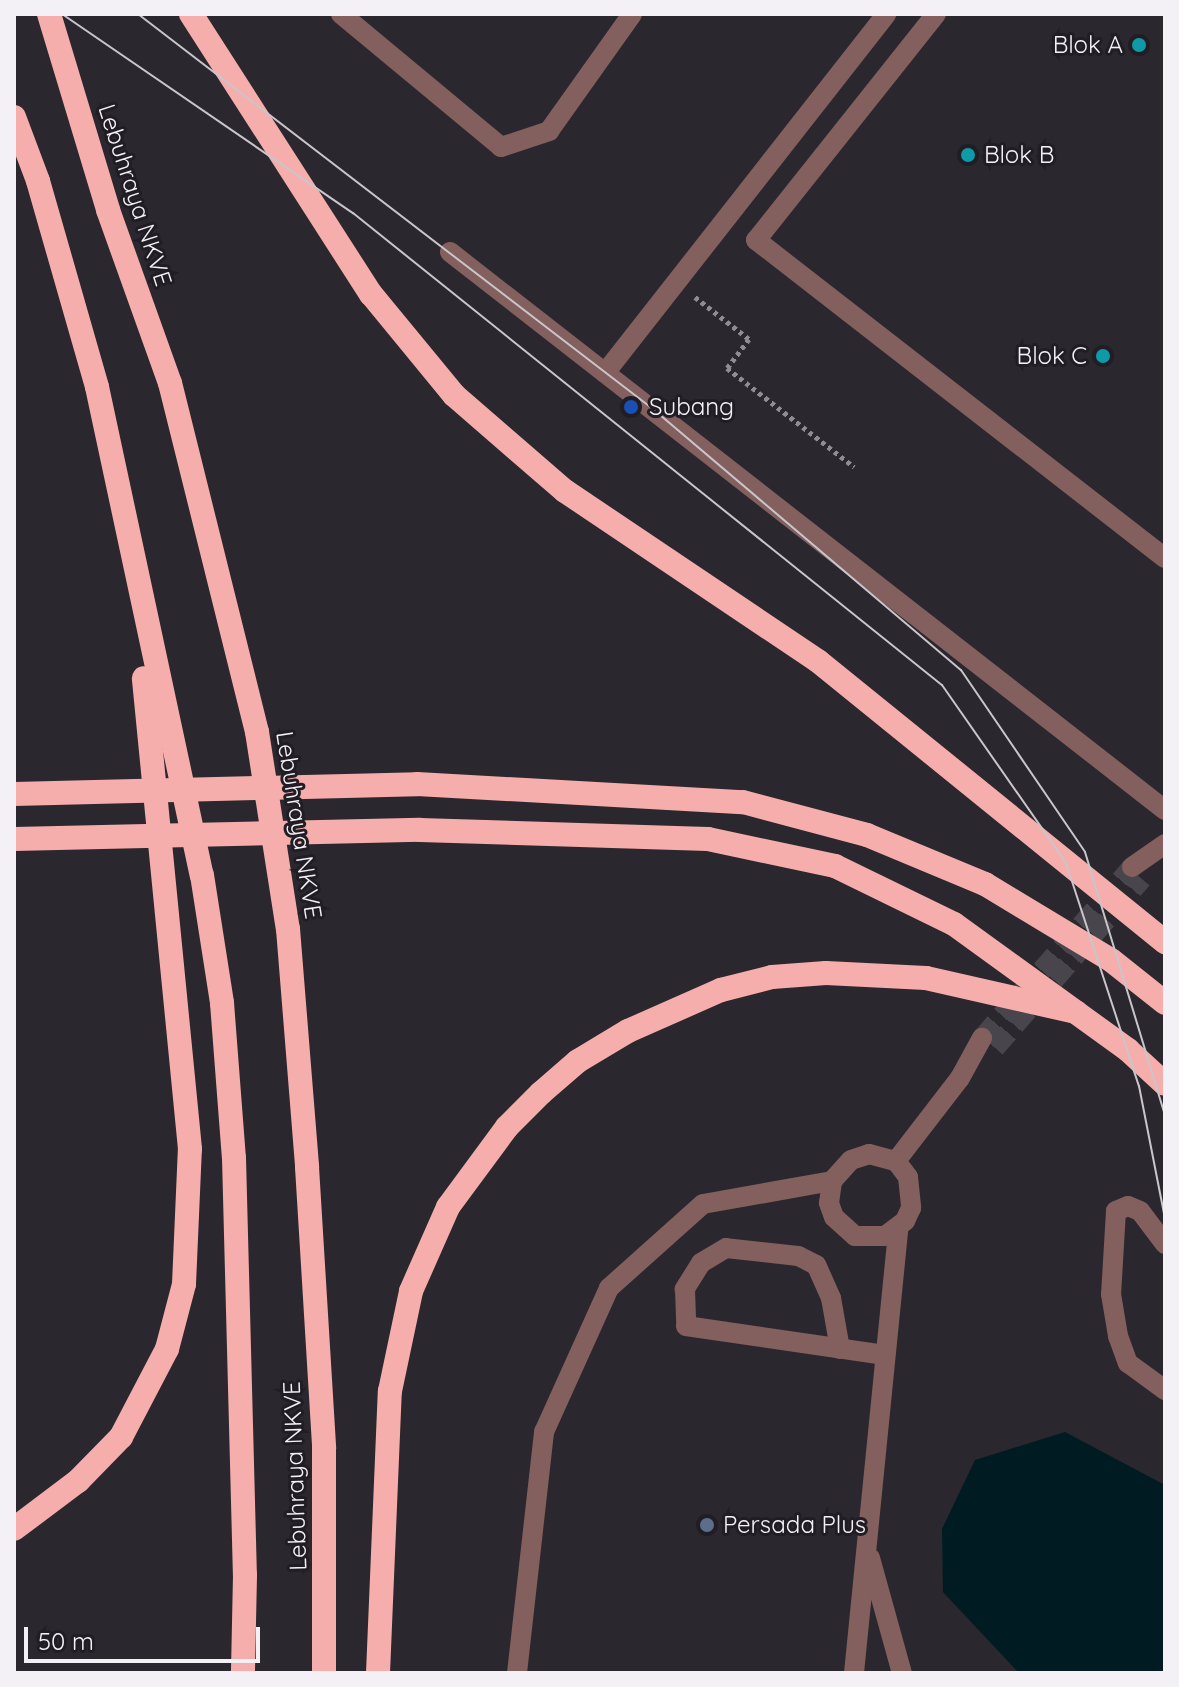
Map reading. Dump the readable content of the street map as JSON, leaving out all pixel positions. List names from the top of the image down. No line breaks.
{"streets":{"highway":["Lebuhraya NKVE"]},"places":["Blok A","Blok B","Blok C","Subang","Persada Plus"],"scale_bar":"50 m"}
